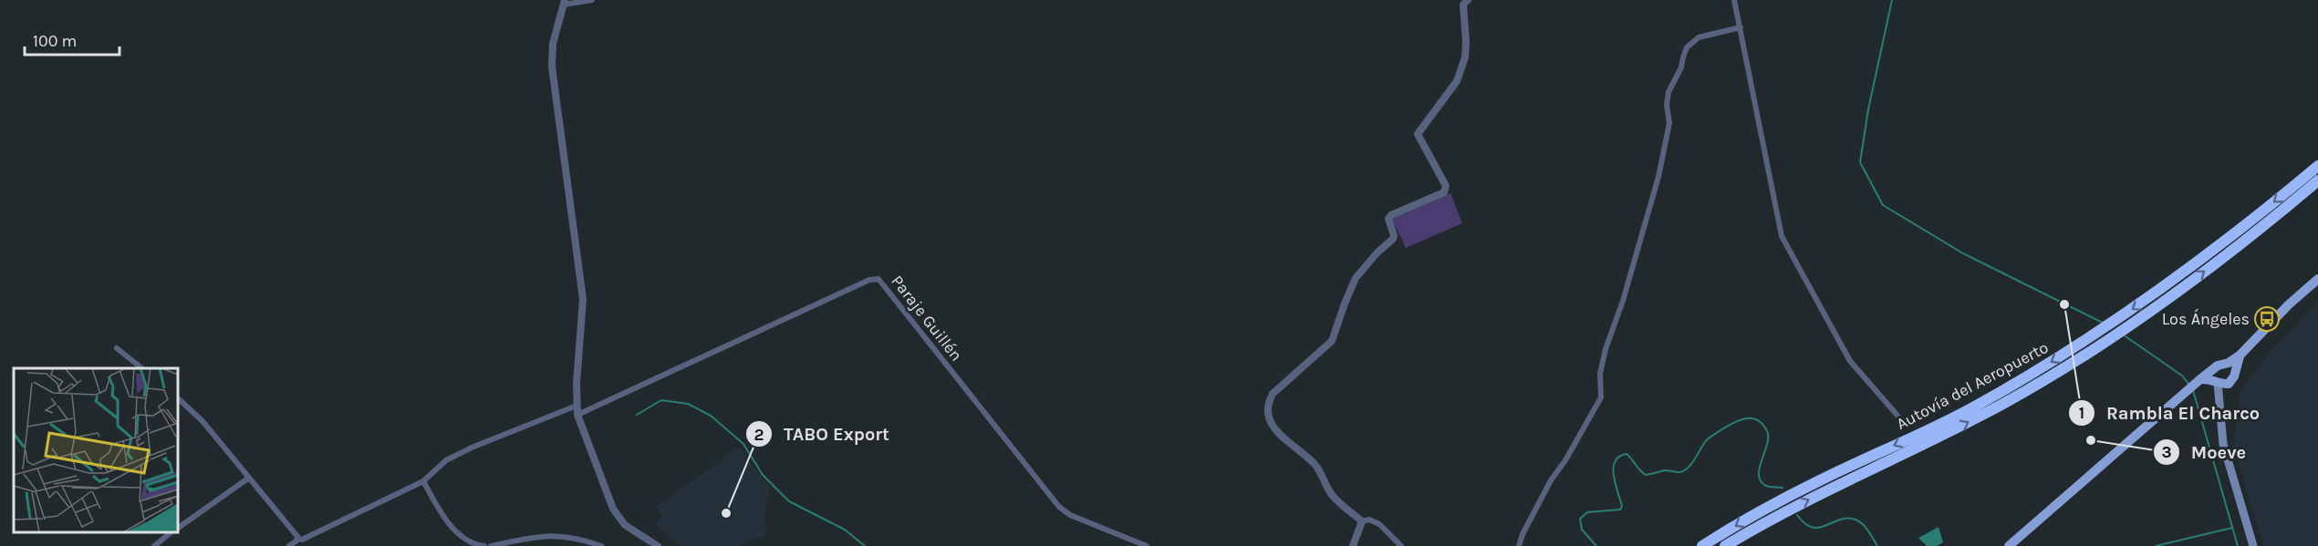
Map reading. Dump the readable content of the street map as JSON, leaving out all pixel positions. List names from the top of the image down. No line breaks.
{"streets":{"highway":["Autovía del Aeropuerto"],"street":["Paraje Guillén"]},"places":{"other":["Rambla El Charco","Moeve","TABO Export"],"bus stop":["Los Ángeles"]},"scale_bar":"100 m"}
